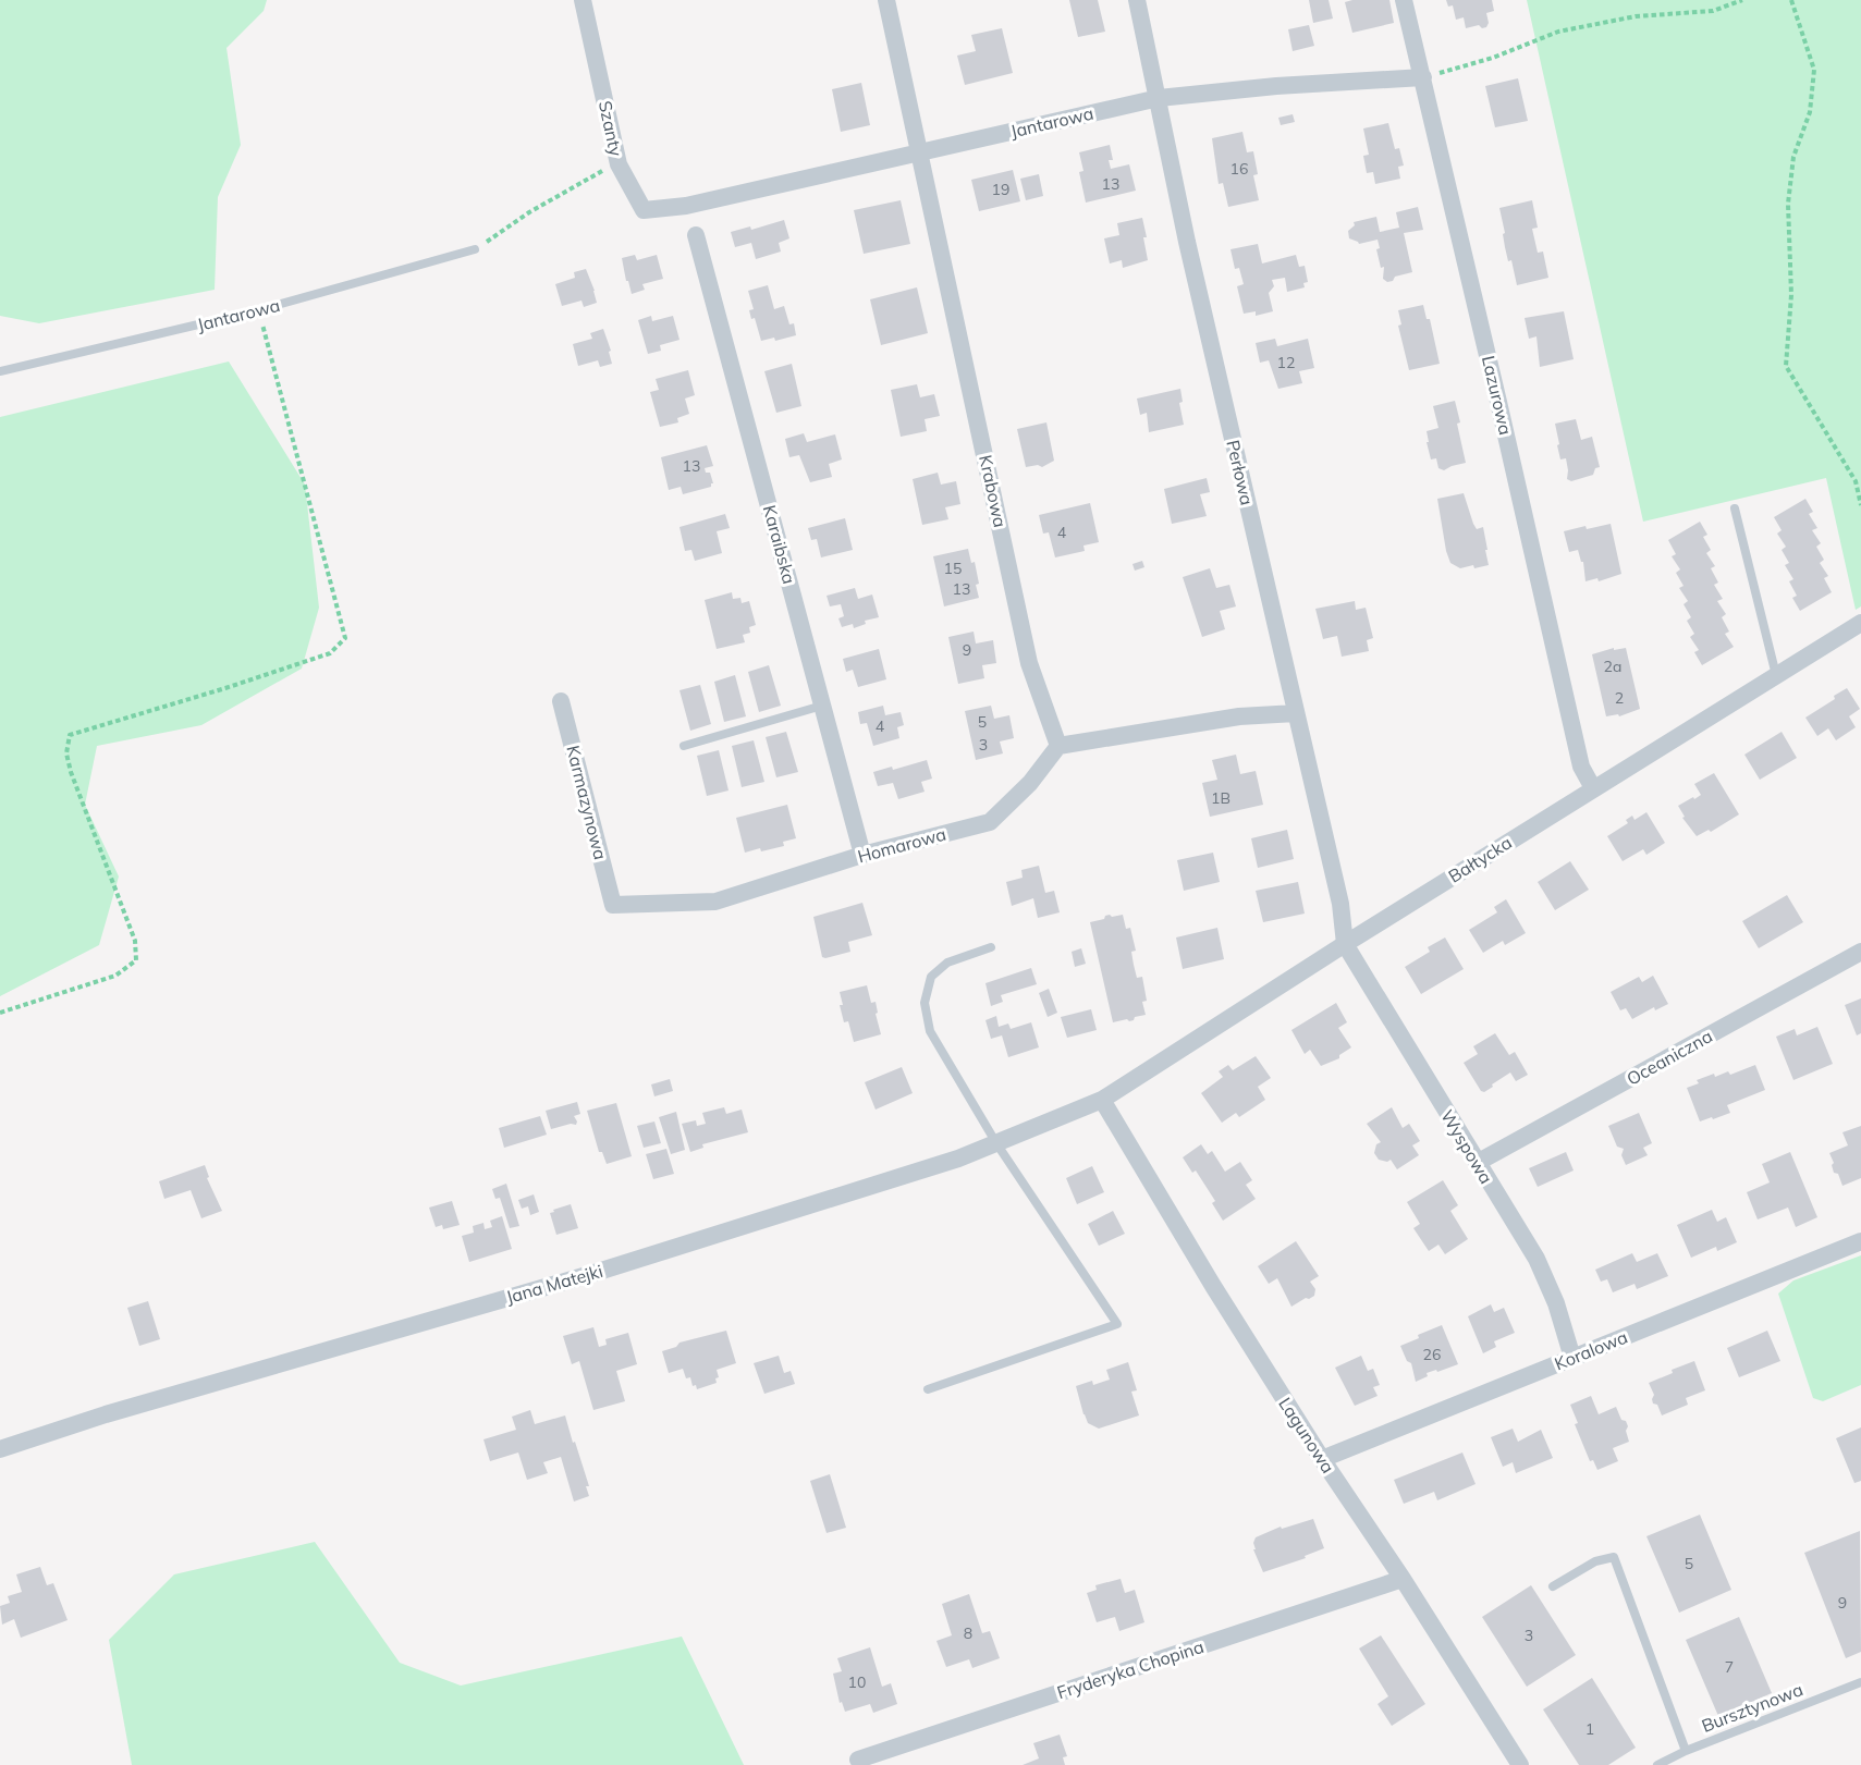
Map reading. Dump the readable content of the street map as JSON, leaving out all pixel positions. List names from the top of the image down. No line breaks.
{"streets":{"street":["Jantarowa","Szanty","Lazurowa","Perłowa","Krabowa","Karaibska","Karmazynowa","Homarowa","Bałtycka","Oceaniczna","Wyspowa","Jana Matejki","Koralowa","Lagunowa","Fryderyka Chopina"],"lane":["Bursztynowa"]},"crossings":[["Jantarowa","Szanty"],["Jantarowa","Lazurowa"],["Jantarowa","Perłowa"],["Jantarowa","Krabowa"],["Lazurowa","Bałtycka"],["Perłowa","Bałtycka"],["Perłowa","Wyspowa"],["Krabowa","Homarowa"],["Karaibska","Homarowa"],["Karmazynowa","Homarowa"],["Bałtycka","Wyspowa"],["Bałtycka","Jana Matejki"],["Bałtycka","Lagunowa"],["Oceaniczna","Wyspowa"],["Wyspowa","Koralowa"],["Jana Matejki","Lagunowa"],["Koralowa","Lagunowa"],["Lagunowa","Fryderyka Chopina"]],"house_numbers":["16","13","19","12","13","4","15","13","9","2a","2","5","4","3","1B","26","5","9","8","3","7","10","1"]}
